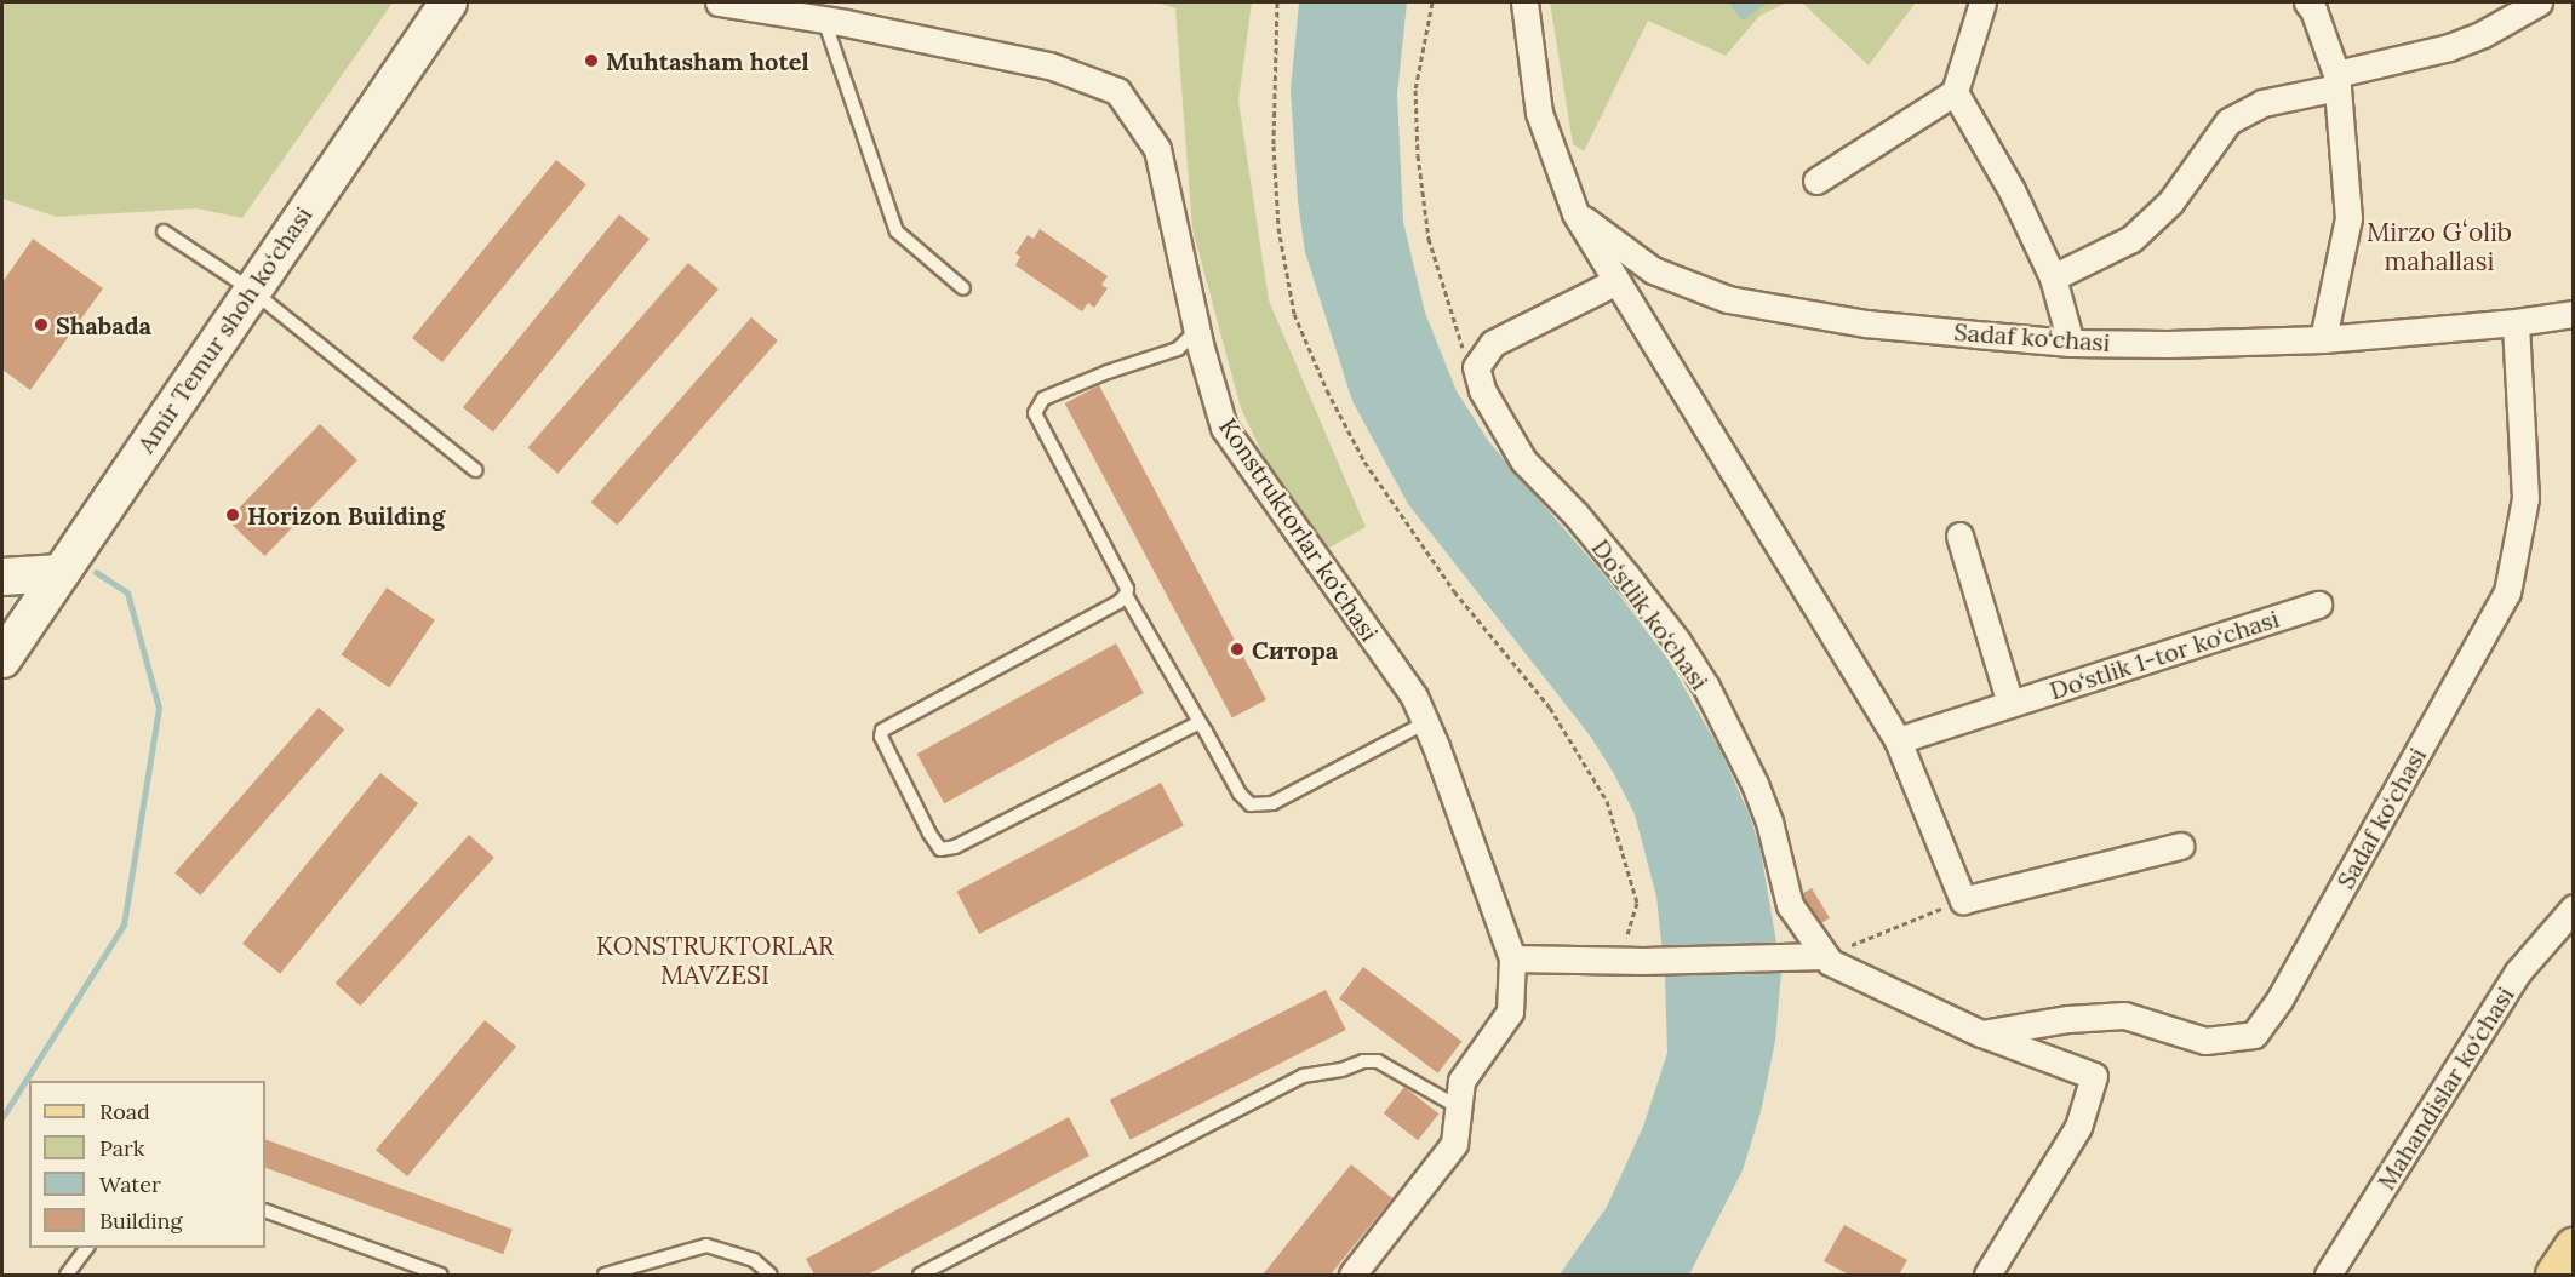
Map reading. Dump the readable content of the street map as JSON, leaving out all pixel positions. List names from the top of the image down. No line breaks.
{"streets":{"main road":["Amir Temur shoh ko‘chasi"],"street":["Sadaf ko‘chasi","Konstruktorlar ko‘chasi","Do‘stlik ko‘chasi","Do‘stlik 1-tor ko‘chasi","Mahandislar ko‘chasi"]},"crossings":[["Sadaf ko‘chasi","Do‘stlik ko‘chasi"]],"districts":["Mirzo Gʻolib mahallasi","KONSTRUKTORLAR MAVZESI"],"places":["Muhtasham hotel","Shabada","Horizon Building","Ситора"],"legend":["Road","Park","Water","Building"]}
